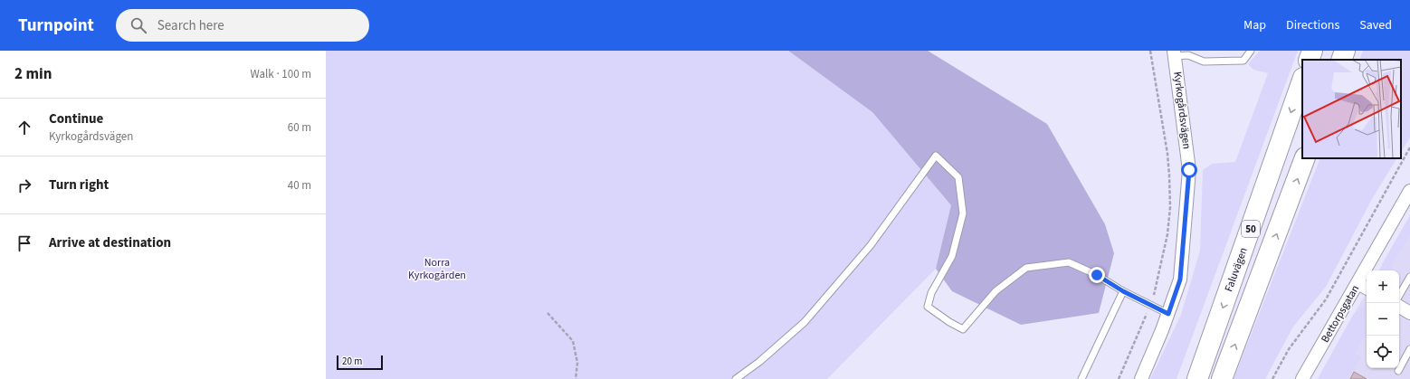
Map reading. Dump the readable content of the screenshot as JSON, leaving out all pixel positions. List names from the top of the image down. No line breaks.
{"streets":{"highway":["50","Faluvägen"],"street":["Kyrkogårdsvägen","Bettorpsgatan"]},"parks":["Norra Kyrkogården"],"scale_bar":"20 m","page":{"header":"Turnpoint","search":"Search here","nav":["Map","Directions","Saved"],"heading":["2 min","Walk · 100 m"],"list":[["Continue","Kyrkogårdsvägen","60 m"],["Turn right","40 m"],"Arrive at destination"],"map_buttons":["+","−"],"scale":"20 m"}}
